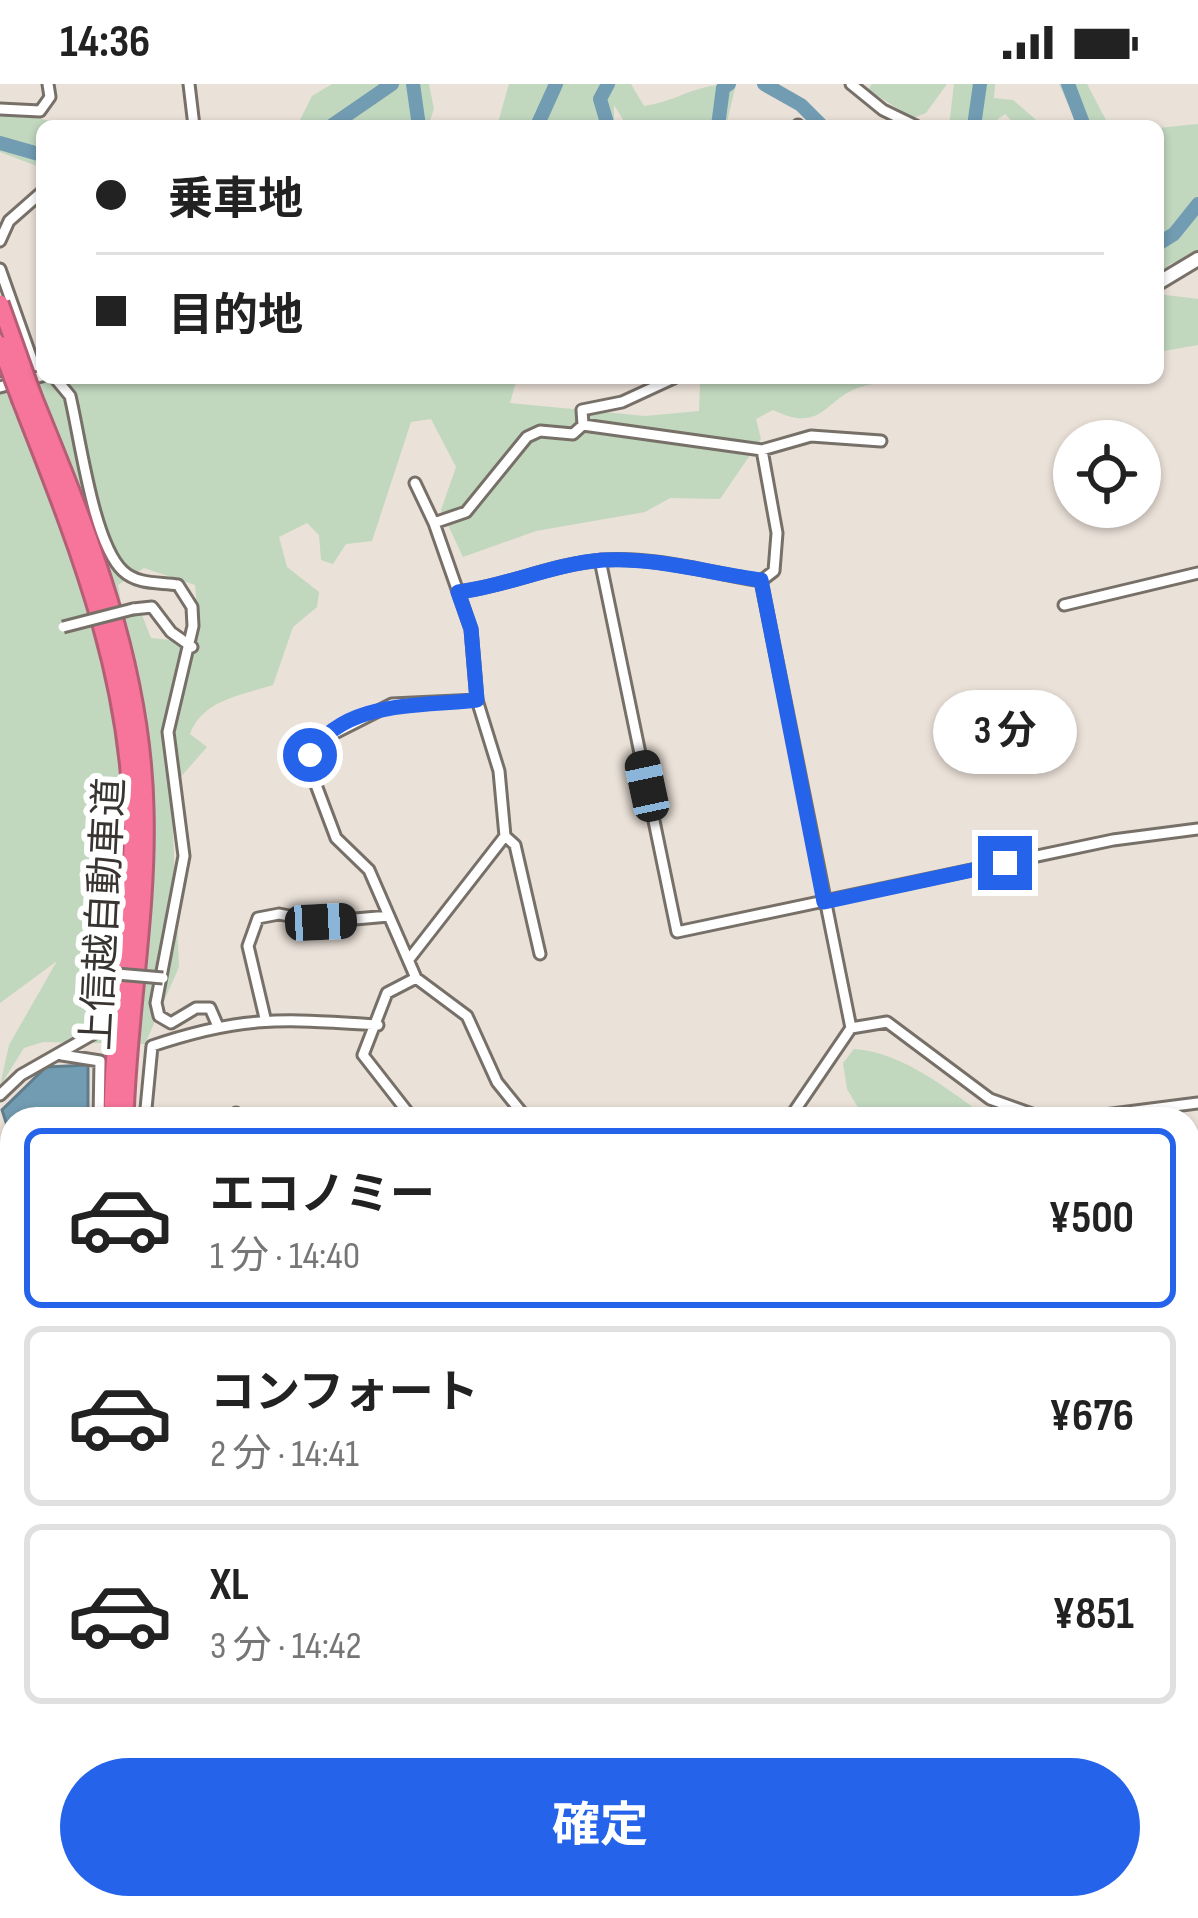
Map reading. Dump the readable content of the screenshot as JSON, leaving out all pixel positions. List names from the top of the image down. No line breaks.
{"streets":{"highway":["上信越自動車道"]},"page":{"status":"14:36","banner":["乗車地","目的地"],"bubble":"3 分","list":[{"name":"エコノミー","note":"1 分 · 14:40","value":"¥500"},{"name":"コンフォート","note":"2 分 · 14:41","value":"¥676"},{"name":"XL","note":"3 分 · 14:42","value":"¥851"}],"buttons":"確定"}}
